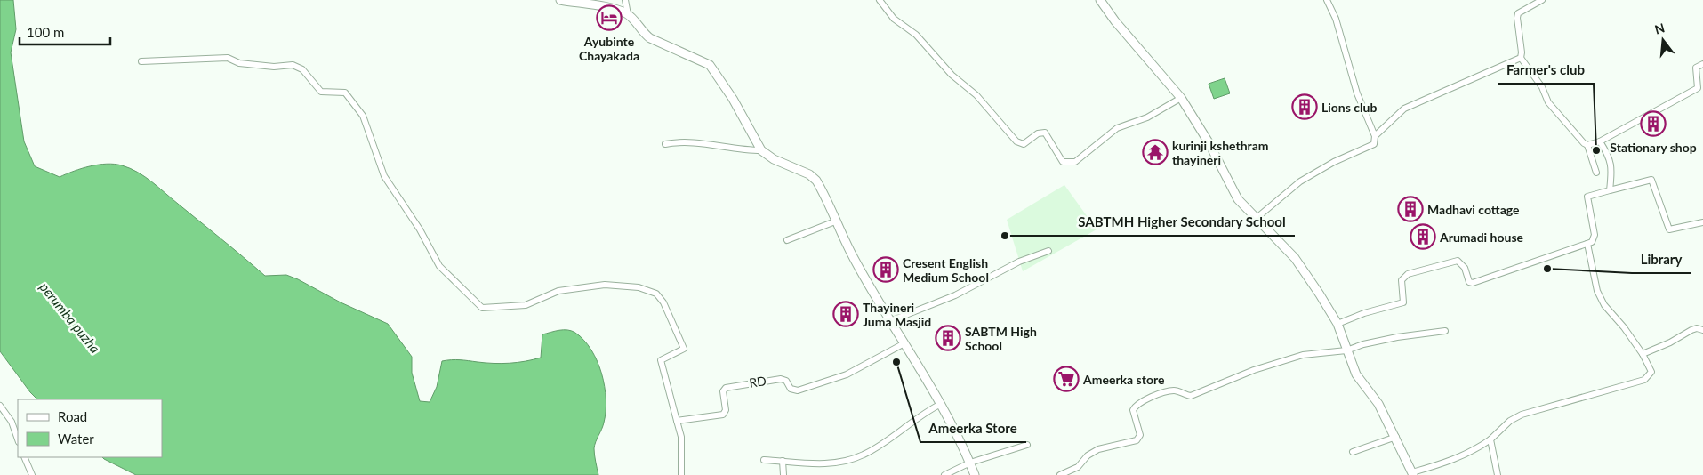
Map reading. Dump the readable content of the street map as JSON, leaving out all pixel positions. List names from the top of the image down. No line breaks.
{"streets":{"street":["RD"]},"water":["perumba puzha"],"places":{"hotel":["Ayubinte Chayakada"],"building":["Lions club","Stationary shop","Madhavi cottage","Arumadi house","Cresent English Medium School","Thayineri Juma Masjid","SABTM High School"],"other":["Farmer's club","SABTMH Higher Secondary School","Library","Ameerka Store"],"temple":["kurinji kshethram thayineri"],"supermarket":["Ameerka store"]},"legend":["Road","Water"],"scale_bar":"100 m","north":"top"}
